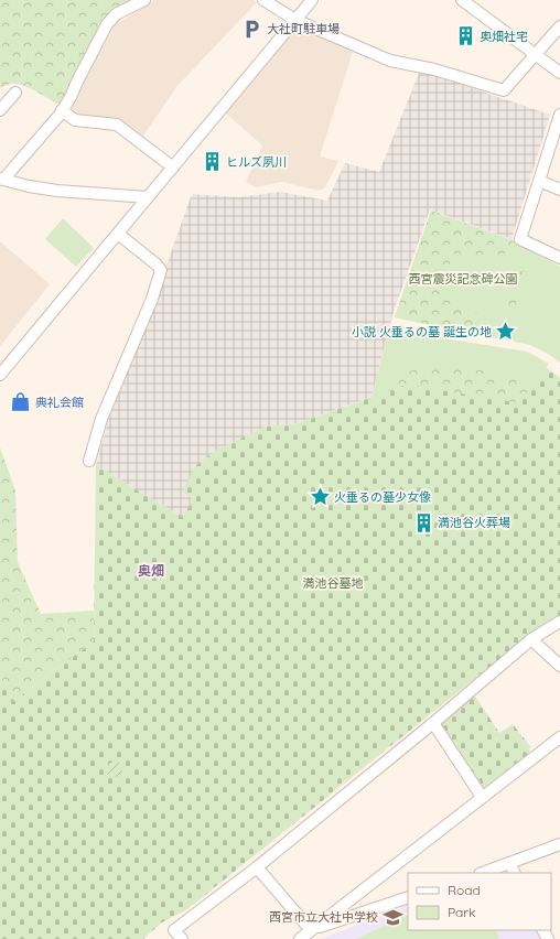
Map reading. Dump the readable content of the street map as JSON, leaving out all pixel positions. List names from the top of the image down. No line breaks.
{"districts":["奥畑"],"parks":["西宮震災記念碑公園","満池谷墓地"],"places":{"parking":["大社町駐車場"],"building":["奥畑社宅","ヒルズ夙川","満池谷火葬場"],"place":["小説 火垂るの墓 誕生の地","火垂るの墓少女像"],"shop":["典礼会館"],"school or university":["西宮市立大社中学校"]},"legend":["Road","Park"]}
